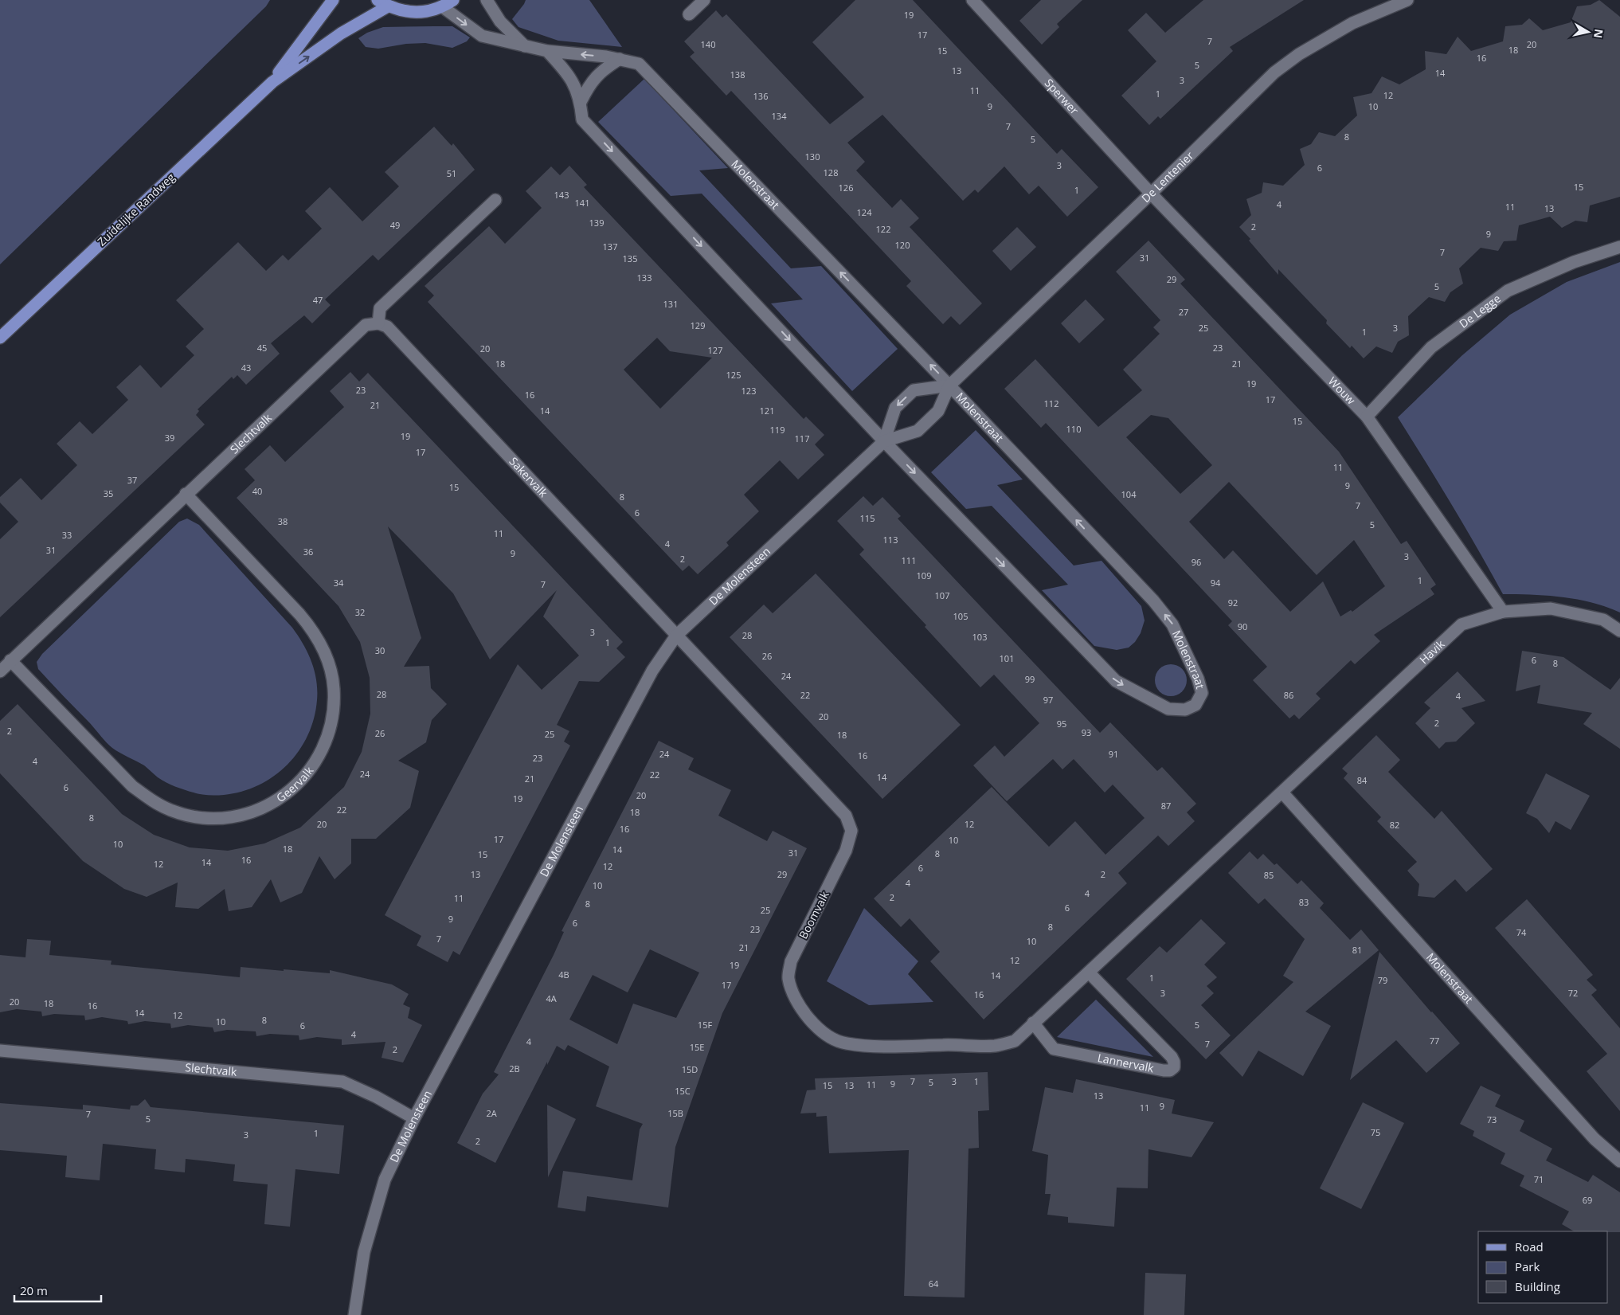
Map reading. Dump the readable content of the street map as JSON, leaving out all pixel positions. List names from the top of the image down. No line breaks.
{"streets":{"main road":["Zuidelijke Randweg"],"street":["Sperwer","De Lentenier","Molenstraat","De Legge","Wouw","Slechtvalk","Sakervalk","De Molensteen","Havik","Geervalk","Boomvalk","Lannervalk"]},"crossings":[["Sperwer","De Lentenier"],["Sperwer","Wouw"],["De Lentenier","Molenstraat"],["De Lentenier","Wouw"],["Molenstraat","De Molensteen"],["Molenstraat","Havik"],["De Legge","Wouw"],["Wouw","Havik"],["Slechtvalk","Sakervalk"],["Slechtvalk","De Molensteen"],["Slechtvalk","Geervalk"],["Sakervalk","De Molensteen"],["Sakervalk","Boomvalk"],["De Molensteen","Boomvalk"],["Boomvalk","Lannervalk"]],"house_numbers":["19","17","7","140","20","18","15","16","5","13","14","138","3","11","1","12","136","9","10","134","7","8","5","130","3","6","128","51","15","126","1","143","141","4","11","13","124","139","49","2","122","9","120","137","7","31","135","133","29","5","47","131","27","129","25","3","1","45","23","20","127","18","21","43","125","19","23","123","16","17","112","21","14","121","15","110","119","19","39","117","17","11","37","9","15","40","35","104","8","7","6","115","38","5","11","33","113","4","31","36","9","3","2","111","96","109","1","34","94","7","107","92","32","105","90","3","28","103","1","30","26","101","6","8","24","99","28","22","86","4","97","20","2","95","2","93","26","25","18","24","91","16","23","4","24","22","14","21","84","6","20","19","87","22","18","8","20","12","82","16","17","10","10","18","14","31","8","15","16","14","12","12","6","13","29","2","85","4","10","4","2","11","83","8","6","25","9","6","8","23","74","7","10","21","81","12","19","4B","14","1","79","17","3","72","16","4A","20","18","16","14","12","8","10","15F","5","6","4","77","4","7","15E","2","2B","15D","7","3","1","5","9","11","15","13","15C","13","9","11","2A","15B","7","5","73","75","1","3","2","71","69","64"],"legend":["Road","Park","Building"],"scale_bar":"20 m","north":"right"}
